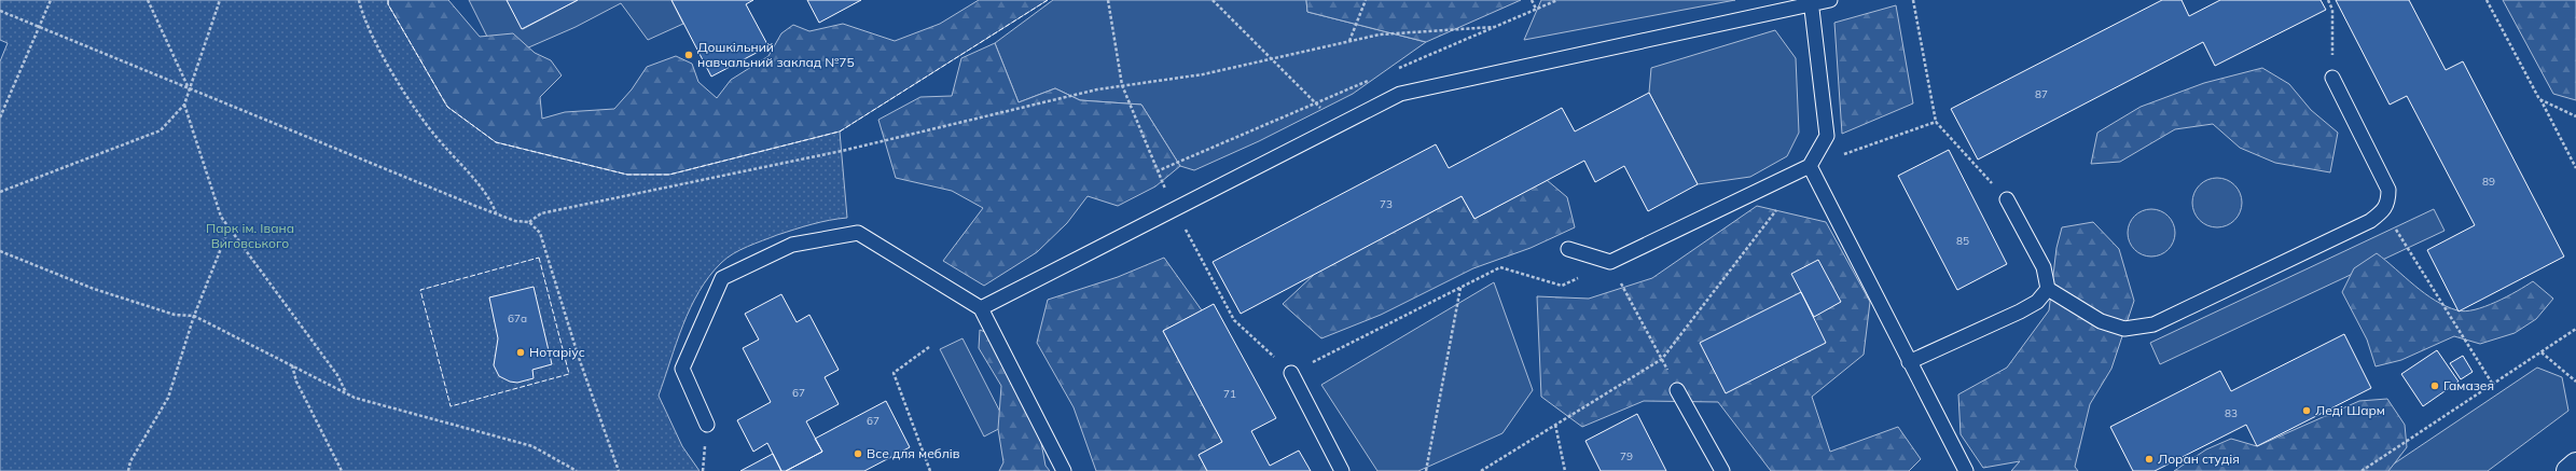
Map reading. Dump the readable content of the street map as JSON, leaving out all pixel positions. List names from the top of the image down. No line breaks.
{"parks":["Парк ім. Івана Виговського"],"places":["Дошкільний навчальний заклад №75","Нотаріус","Гамазея","Леді Шарм","Все для меблів","Лоран студія"],"house_numbers":["87","89","73","85","67а","67","71","83","67","79"]}
